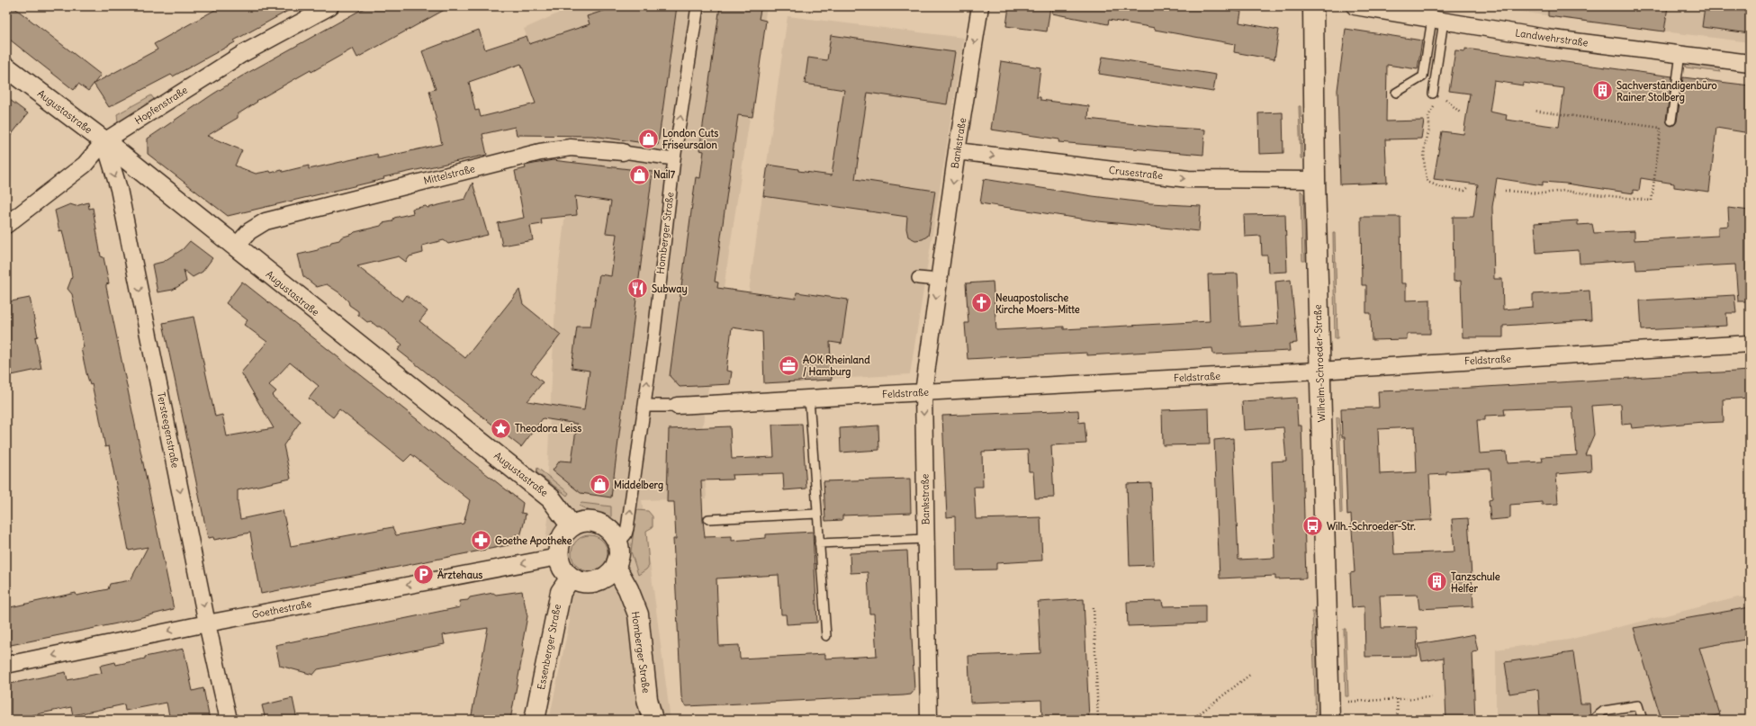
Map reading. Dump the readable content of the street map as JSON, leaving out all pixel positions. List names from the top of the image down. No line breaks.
{"streets":{"street":["Landwehrstraße","Hopfenstraße","Augustastraße","Bankstraße","Crusestraße","Mittelstraße","Homberger Straße","Feldstraße","Wilhelm-Schroeder-Straße","Tersteegenstraße","Goethestraße","Essenberger Straße"]},"crossings":[["Hopfenstraße","Augustastraße"],["Hopfenstraße","Tersteegenstraße"],["Augustastraße","Mittelstraße"],["Augustastraße","Homberger Straße"],["Augustastraße","Tersteegenstraße"],["Augustastraße","Goethestraße"],["Augustastraße","Essenberger Straße"],["Bankstraße","Crusestraße"],["Bankstraße","Feldstraße"],["Crusestraße","Wilhelm-Schroeder-Straße"],["Mittelstraße","Homberger Straße"],["Homberger Straße","Feldstraße"],["Homberger Straße","Goethestraße"],["Homberger Straße","Essenberger Straße"],["Feldstraße","Wilhelm-Schroeder-Straße"],["Tersteegenstraße","Goethestraße"],["Goethestraße","Essenberger Straße"]],"one_way":["Bankstraße","Crusestraße","Homberger Straße","Tersteegenstraße","Goethestraße"],"places":{"building":["Sachverständigenbüro Rainer Stolberg","Tanzschule Helfer"],"shop":["London Cuts Friseursalon","Nail7","Middelberg"],"restaurant":["Subway"],"church":["Neuapostolische Kirche Moers-Mitte"],"office":["AOK Rheinland / Hamburg"],"place":["Theodora Leiss"],"bus stop":["Wilh.-Schroeder-Str."],"pharmacy":["Goethe Apotheke"],"parking":["Ärztehaus"]}}
